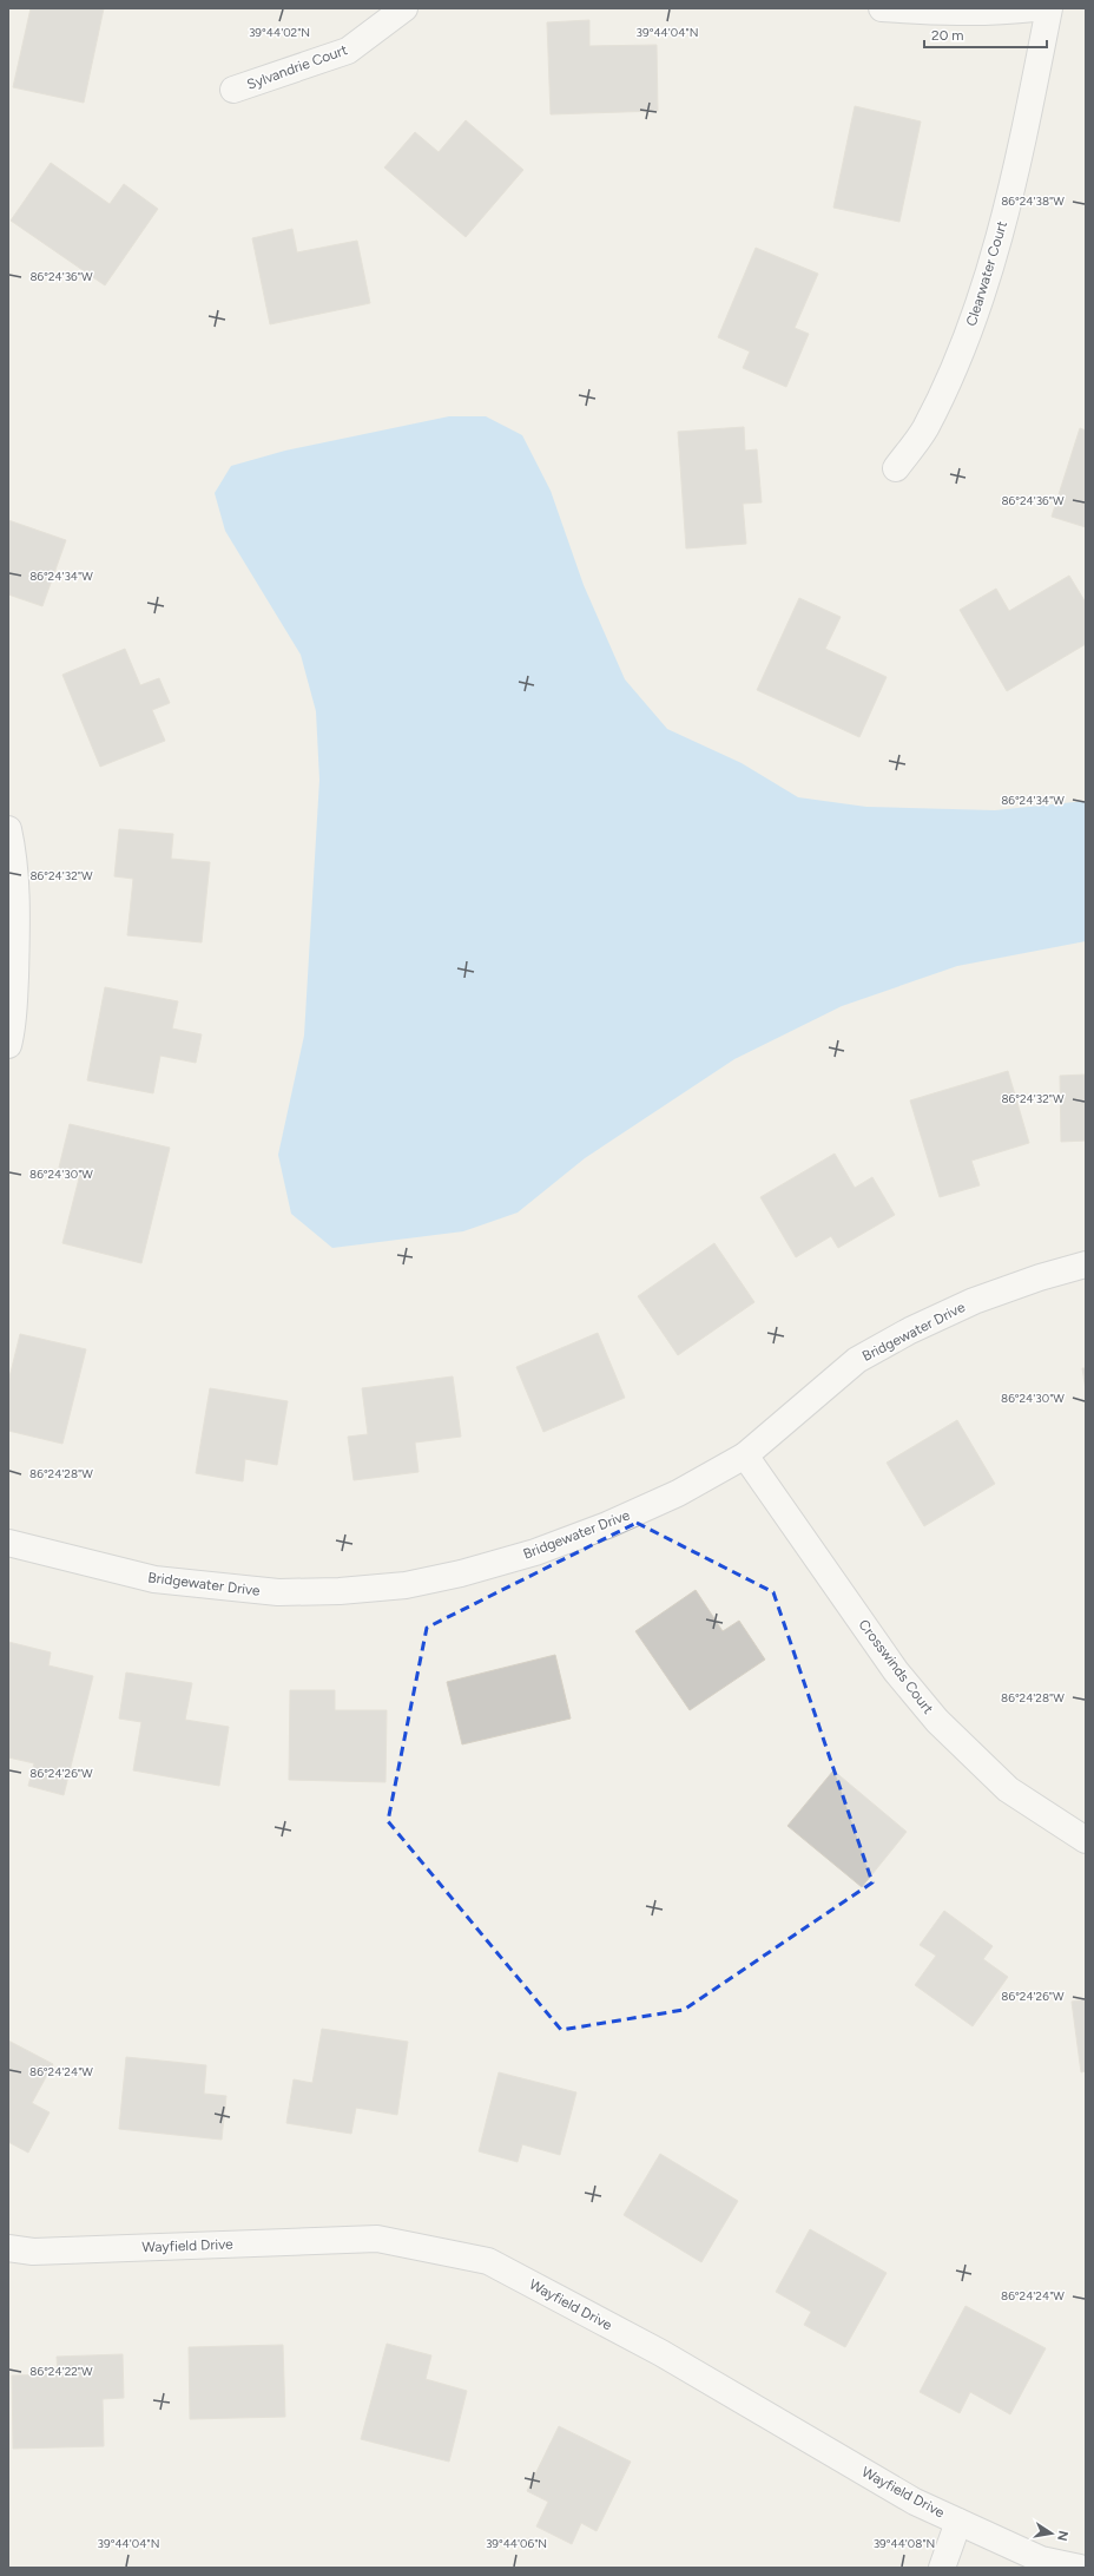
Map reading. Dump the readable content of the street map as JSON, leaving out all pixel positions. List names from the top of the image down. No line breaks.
{"streets":{"street":["Sylvandrie Court","Clearwater Court","Bridgewater Drive","Crosswinds Court","Wayfield Drive"]},"crossings":[["Bridgewater Drive","Crosswinds Court"]],"scale_bar":"20 m","north":"right","coordinates":["39°44'02\"N","39°44'04\"N","86°24'38\"W","86°24'36\"W","86°24'34\"W","86°24'32\"W","86°24'30\"W","86°24'28\"W","86°24'26\"W","86°24'24\"W","86°24'22\"W","39°44'06\"N","39°44'08\"N"]}
